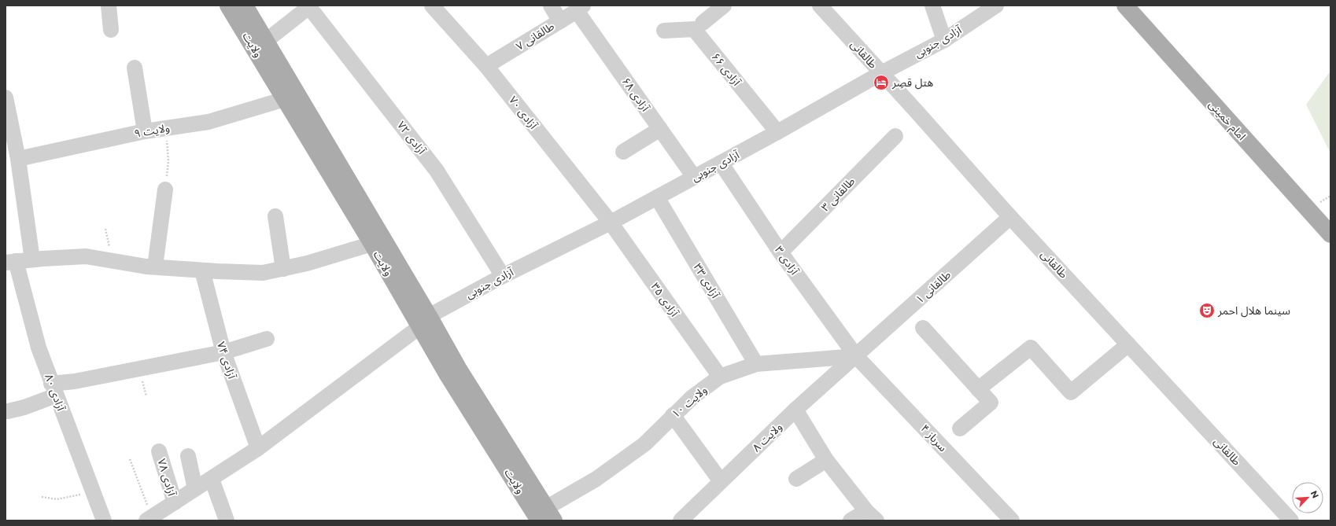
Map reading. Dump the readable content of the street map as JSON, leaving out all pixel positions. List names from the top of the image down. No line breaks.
{"streets":{"main road":["ولایت","امام خمینی"],"street":["طالقانی ۷","آزادی جنوبی","طالقانی","آزادی ۶۶","آزادی ۶۸","آزادی ۷۰","ولایت ۹","آزادی ۷۲","طالقانی ۳","آزادی ۳","آزادی ۳۳","طالقانی ۱","آزادی ۳۵","آزادی ۷۴","آزادی ۸۰","ولایت ۱۰","ولایت ۸","سرباز ۴","آزادی ۷۸"]},"crossings":[["طالقانی ۷","آزادی ۶۸"],["طالقانی ۷","آزادی ۷۰"],["آزادی جنوبی","ولایت"],["آزادی جنوبی","طالقانی"],["آزادی جنوبی","آزادی ۶۶"],["آزادی جنوبی","آزادی ۶۸"],["آزادی جنوبی","آزادی ۷۰"],["آزادی جنوبی","آزادی ۷۲"],["آزادی جنوبی","آزادی ۳"],["آزادی جنوبی","آزادی ۳۳"],["آزادی جنوبی","آزادی ۳۵"],["آزادی جنوبی","آزادی ۷۴"],["آزادی جنوبی","آزادی ۷۸"],["ولایت","ولایت ۹"],["ولایت","ولایت ۱۰"],["طالقانی","طالقانی ۱"],["آزادی ۷۰","آزادی ۳۵"],["طالقانی ۳","آزادی ۳"],["آزادی ۳","طالقانی ۱"],["آزادی ۳","ولایت ۱۰"],["آزادی ۳","ولایت ۸"],["آزادی ۳","سرباز ۴"],["آزادی ۳۳","ولایت ۱۰"],["طالقانی ۱","ولایت ۱۰"],["طالقانی ۱","ولایت ۸"],["طالقانی ۱","سرباز ۴"],["آزادی ۳۵","ولایت ۱۰"],["ولایت ۱۰","ولایت ۸"],["ولایت ۱۰","سرباز ۴"],["ولایت ۸","سرباز ۴"]],"places":{"hotel":["هتل قصِر"],"theatre":["سینما هلال احمر"]},"north":"top right"}
